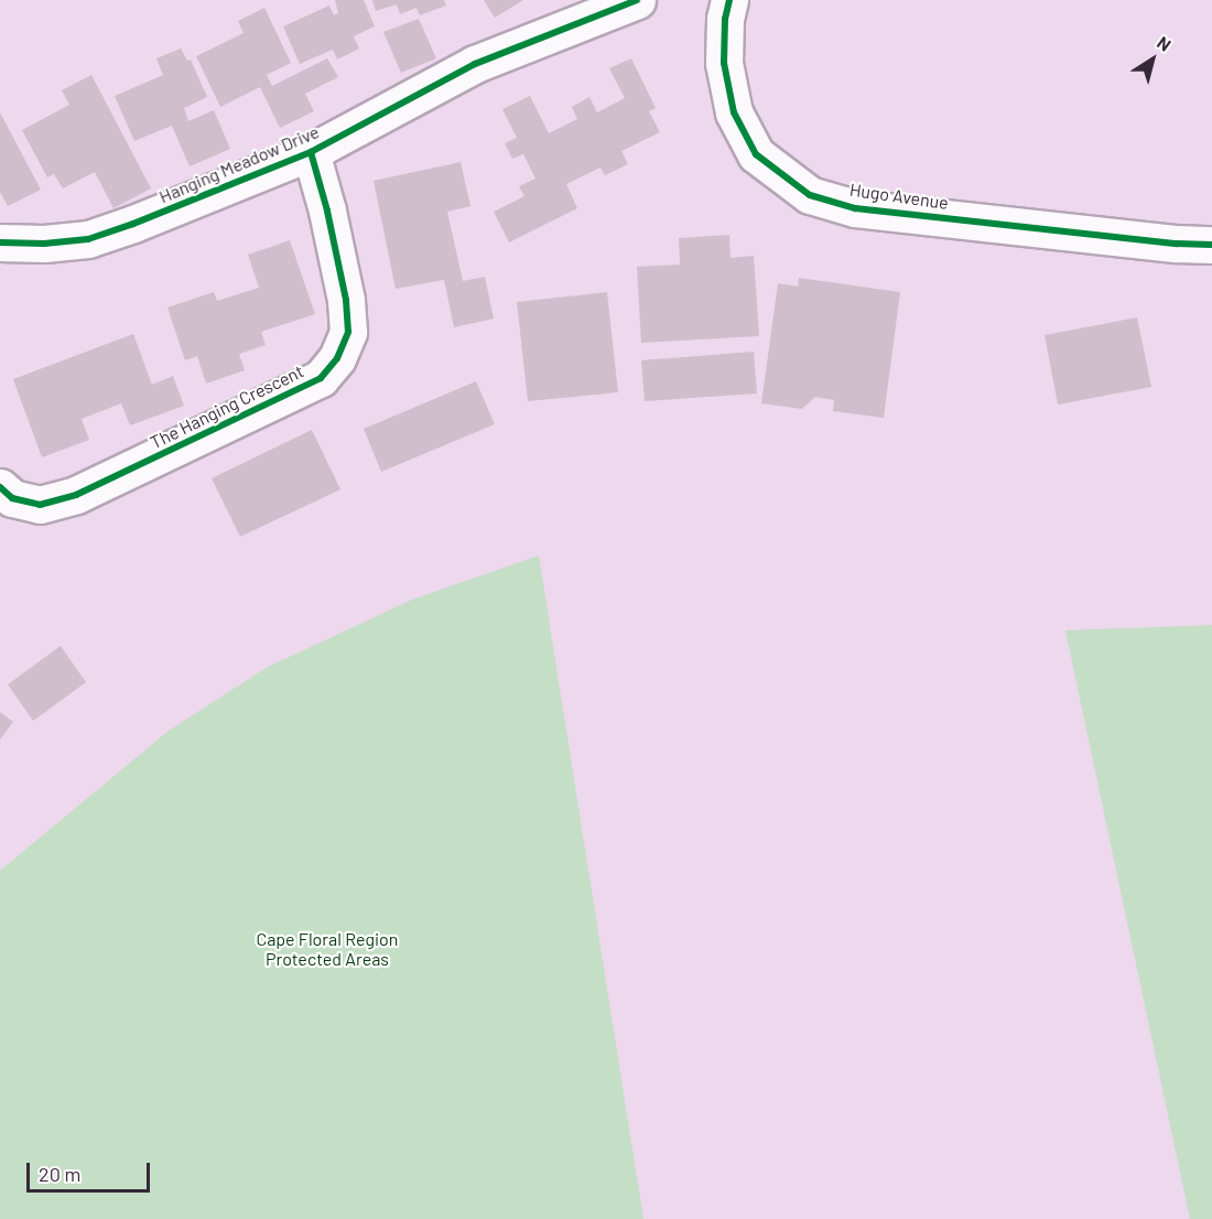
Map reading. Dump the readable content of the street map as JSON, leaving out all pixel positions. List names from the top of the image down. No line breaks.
{"streets":{"street":["Hanging Meadow Drive","Hugo Avenue","The Hanging Crescent"]},"crossings":[["Hanging Meadow Drive","The Hanging Crescent"]],"parks":["Cape Floral Region Protected Areas"],"scale_bar":"20 m","north":"top right"}
